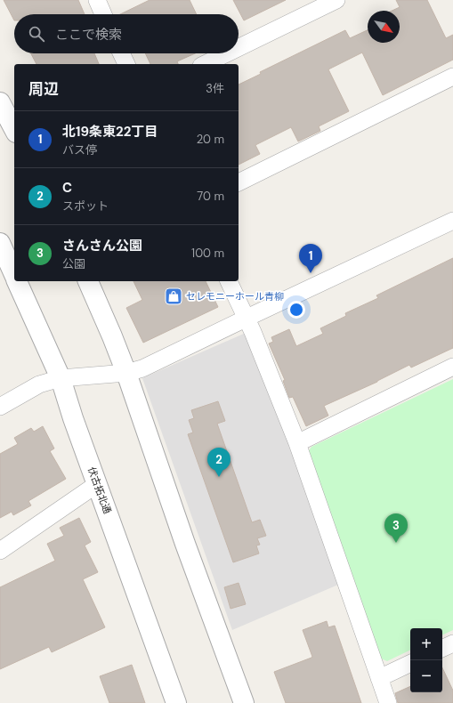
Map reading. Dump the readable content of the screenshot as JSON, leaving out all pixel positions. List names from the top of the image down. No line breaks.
{"streets":{"street":["伏古拓北通"]},"places":{"shop":["セレモニーホール青柳"]},"north":"bottom right","page":{"search":"ここで検索","heading":["周辺","3件"],"list":[{"mark":"1","name":"北19条東22丁目","note":"バス停","value":"20 m"},{"mark":"2","name":"C","note":"スポット","value":"70 m"},{"mark":"3","name":"さんさん公園","note":"公園","value":"100 m"}],"pins":["1","2","3"],"map_buttons":["+","−"]}}
